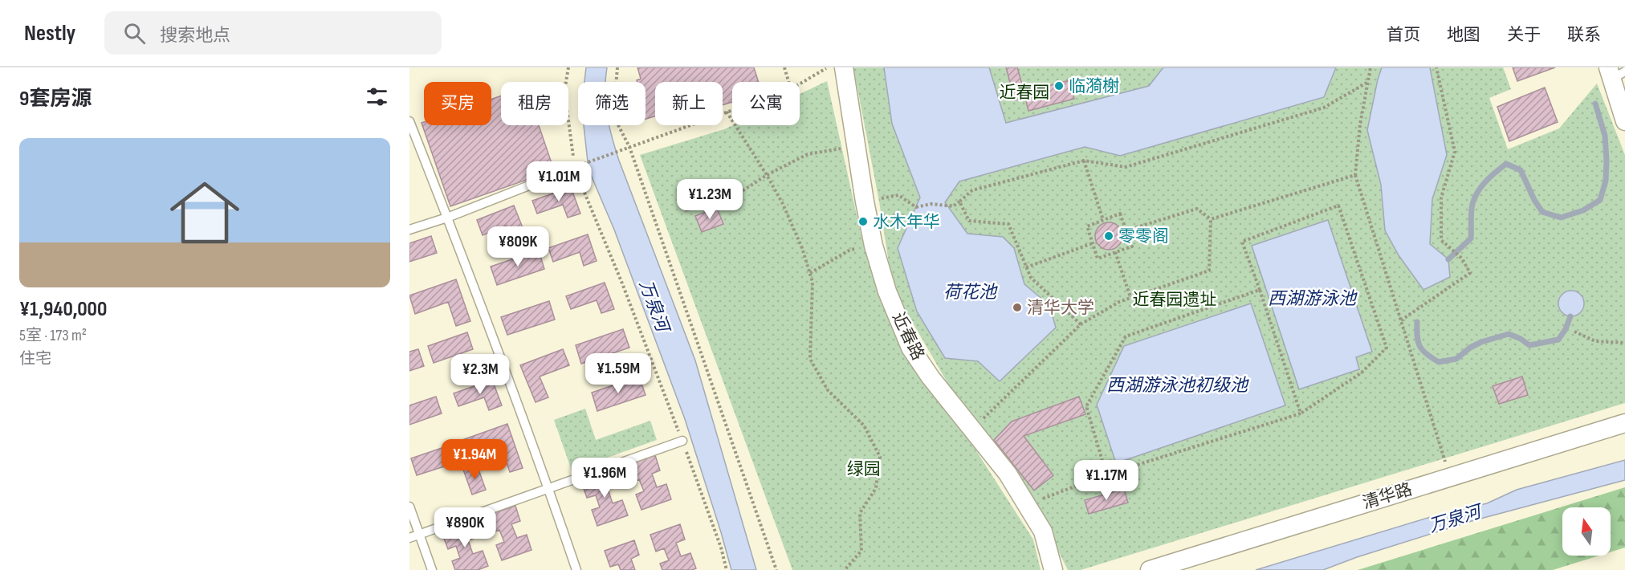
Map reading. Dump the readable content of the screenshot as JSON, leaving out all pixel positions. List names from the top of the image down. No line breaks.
{"streets":{"street":["近春路","清华路"]},"water":["荷花池","西湖游泳池","万泉河","西湖游泳池初级池"],"parks":["近春园","近春园遗址","绿园"],"places":["临漪榭","水木年华","零零阁","清华大学"],"north":"top","page":{"header":"Nestly","search":"搜索地点","nav":["首页","地图","关于","联系"],"heading":"9套房源","chip":["买房","租房","筛选","新上","公寓"],"list":[{"name":"¥1,940,000","note":"5室 · 173 m² · 住宅"}],"price":["¥1.01M","¥1.23M","¥809K","¥1.59M","¥2.3M","¥1.94M","¥1.96M","¥1.17M","¥890K"]}}
